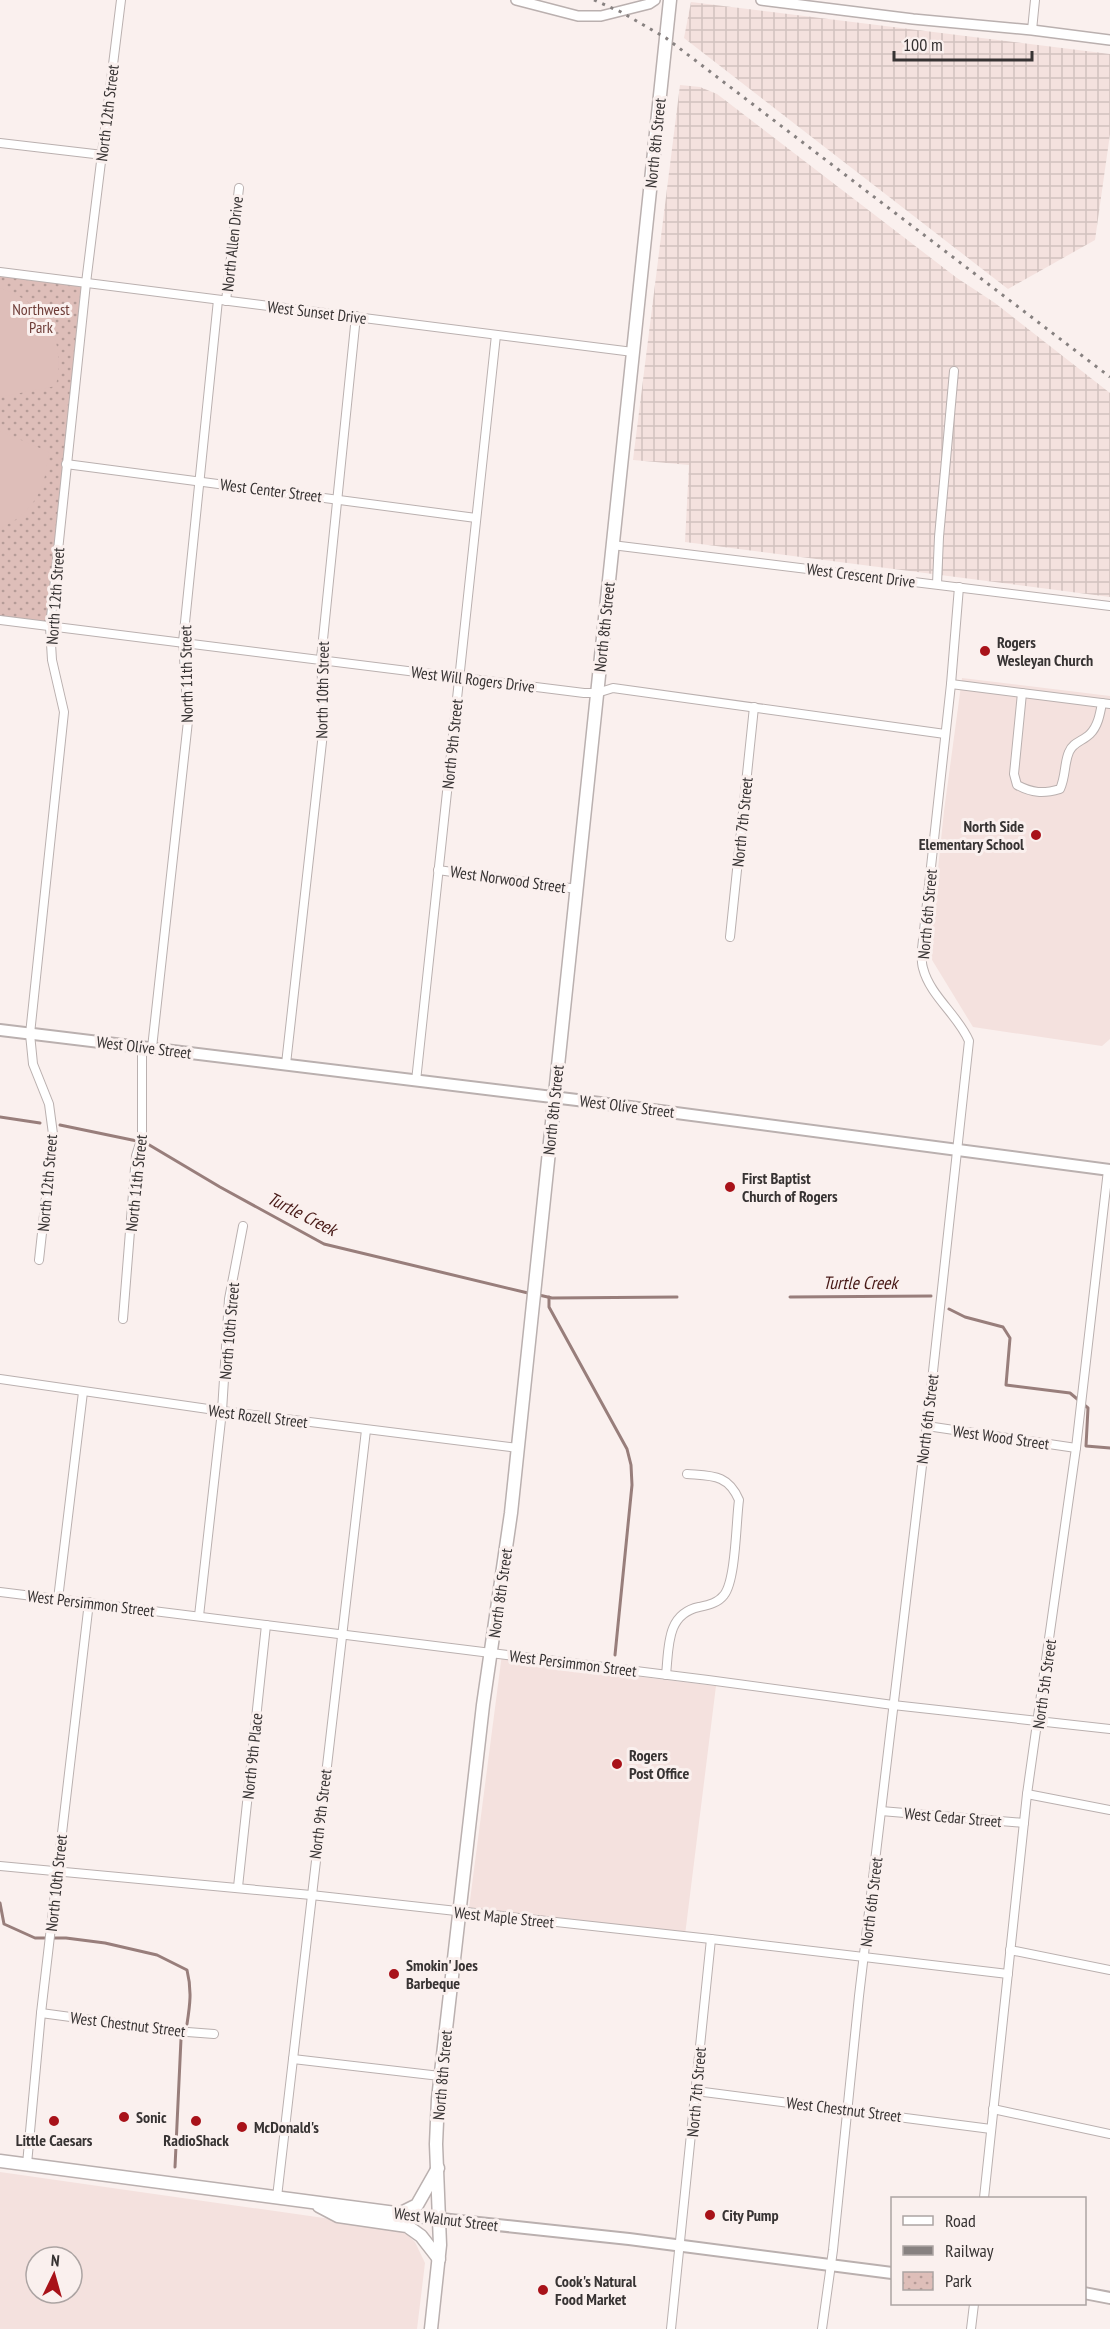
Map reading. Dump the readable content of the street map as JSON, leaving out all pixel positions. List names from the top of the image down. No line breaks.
{"streets":{"main road":["North 8th Street","West Olive Street","West Walnut Street"],"street":["North 12th Street","North Allen Drive","West Sunset Drive","West Center Street","West Crescent Drive","North 11th Street","West Will Rogers Drive","North 10th Street","North 9th Street","North 7th Street","West Norwood Street","North 6th Street","West Rozell Street","West Wood Street","West Persimmon Street","North 5th Street","North 9th Place","West Cedar Street","West Maple Street","West Chestnut Street"]},"crossings":[["North 12th Street","West Sunset Drive"],["North 12th Street","West Center Street"],["North 12th Street","West Will Rogers Drive"],["North 12th Street","West Olive Street"],["North 8th Street","West Sunset Drive"],["North 8th Street","West Crescent Drive"],["North 8th Street","West Will Rogers Drive"],["North 8th Street","West Norwood Street"],["North 8th Street","West Olive Street"],["North 8th Street","West Rozell Street"],["North 8th Street","West Persimmon Street"],["North 8th Street","West Maple Street"],["North 8th Street","West Walnut Street"],["North Allen Drive","West Sunset Drive"],["North Allen Drive","North 11th Street"],["West Sunset Drive","North 11th Street"],["West Sunset Drive","North 10th Street"],["West Sunset Drive","North 9th Street"],["West Center Street","North 11th Street"],["West Center Street","North 10th Street"],["West Center Street","North 9th Street"],["West Crescent Drive","North 6th Street"],["North 11th Street","West Will Rogers Drive"],["North 11th Street","West Olive Street"],["West Will Rogers Drive","North 10th Street"],["West Will Rogers Drive","North 9th Street"],["West Will Rogers Drive","North 7th Street"],["West Will Rogers Drive","North 6th Street"],["North 10th Street","West Olive Street"],["North 10th Street","West Rozell Street"],["North 10th Street","West Persimmon Street"],["North 10th Street","West Maple Street"],["North 10th Street","West Chestnut Street"],["North 10th Street","West Walnut Street"],["North 9th Street","West Norwood Street"],["North 9th Street","West Olive Street"],["North 9th Street","West Rozell Street"],["North 9th Street","West Persimmon Street"],["North 9th Street","West Maple Street"],["North 9th Street","West Walnut Street"],["North 7th Street","West Maple Street"],["North 7th Street","West Chestnut Street"],["North 7th Street","West Walnut Street"],["North 6th Street","West Olive Street"],["North 6th Street","West Wood Street"],["North 6th Street","West Persimmon Street"],["North 6th Street","West Cedar Street"],["North 6th Street","West Maple Street"],["North 6th Street","West Chestnut Street"],["North 6th Street","West Walnut Street"],["West Olive Street","North 5th Street"],["West Wood Street","North 5th Street"],["West Persimmon Street","North 5th Street"],["West Persimmon Street","North 9th Place"],["North 5th Street","West Cedar Street"],["North 5th Street","West Maple Street"],["North 5th Street","West Chestnut Street"],["North 9th Place","West Maple Street"]],"water":["Turtle Creek"],"parks":["Northwest Park"],"places":["Rogers Wesleyan Church","North Side Elementary School","First Baptist Church of Rogers","Rogers Post Office","Smokin' Joes Barbeque","Sonic","Little Caesars","RadioShack","McDonald's","City Pump","Cook's Natural Food Market"],"legend":["Road","Railway","Park"],"scale_bar":"100 m","north":"top"}
